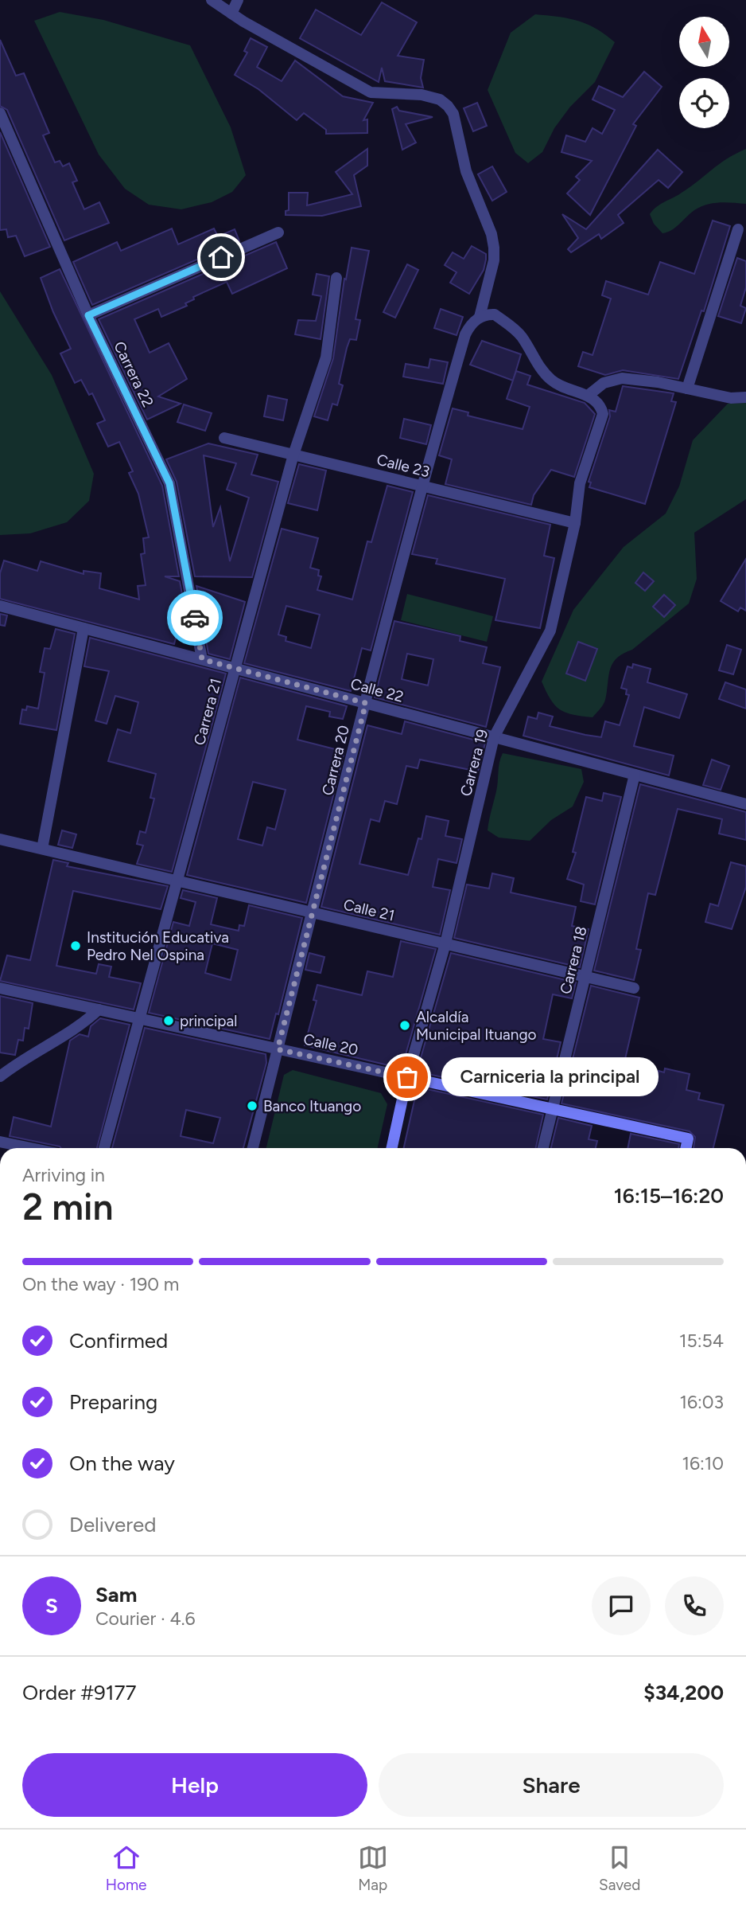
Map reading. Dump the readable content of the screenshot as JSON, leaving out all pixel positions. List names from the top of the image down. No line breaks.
{"streets":{"main road":["Carrera 19","Calle 20"],"street":["Carrera 22","Calle 23","Calle 22","Carrera 21","Carrera 20","Calle 21","Carrera 18"]},"crossings":[["Carrera 22","Calle 22"],["Calle 23","Carrera 21"],["Calle 23","Carrera 20"],["Calle 23","Carrera 19"],["Calle 22","Carrera 21"],["Calle 22","Carrera 20"],["Calle 22","Carrera 19"],["Calle 22","Carrera 18"],["Carrera 21","Calle 21"],["Carrera 21","Calle 20"],["Carrera 20","Calle 21"],["Carrera 20","Calle 20"],["Carrera 19","Calle 21"],["Carrera 19","Calle 20"],["Calle 21","Carrera 18"],["Carrera 18","Calle 20"]],"places":["Institución Educativa Pedro Nel Ospina","principal","Alcaldía Municipal Ituango","Carniceria la principal","Banco Ituango"],"north":"top","page":{"bubble":"Carniceria la principal","heading":["2 min","Arriving in","16:15–16:20"],"panel":["Sam","Courier · 4.6","Order #9177","$34,200"],"bar":"On the way · 190 m","list":[["Confirmed","15:54"],["Preparing","16:03"],["On the way","16:10"],"Delivered"],"round":"S","buttons":["Help","Share"],"tabs":["Home","Map","Saved"]}}
